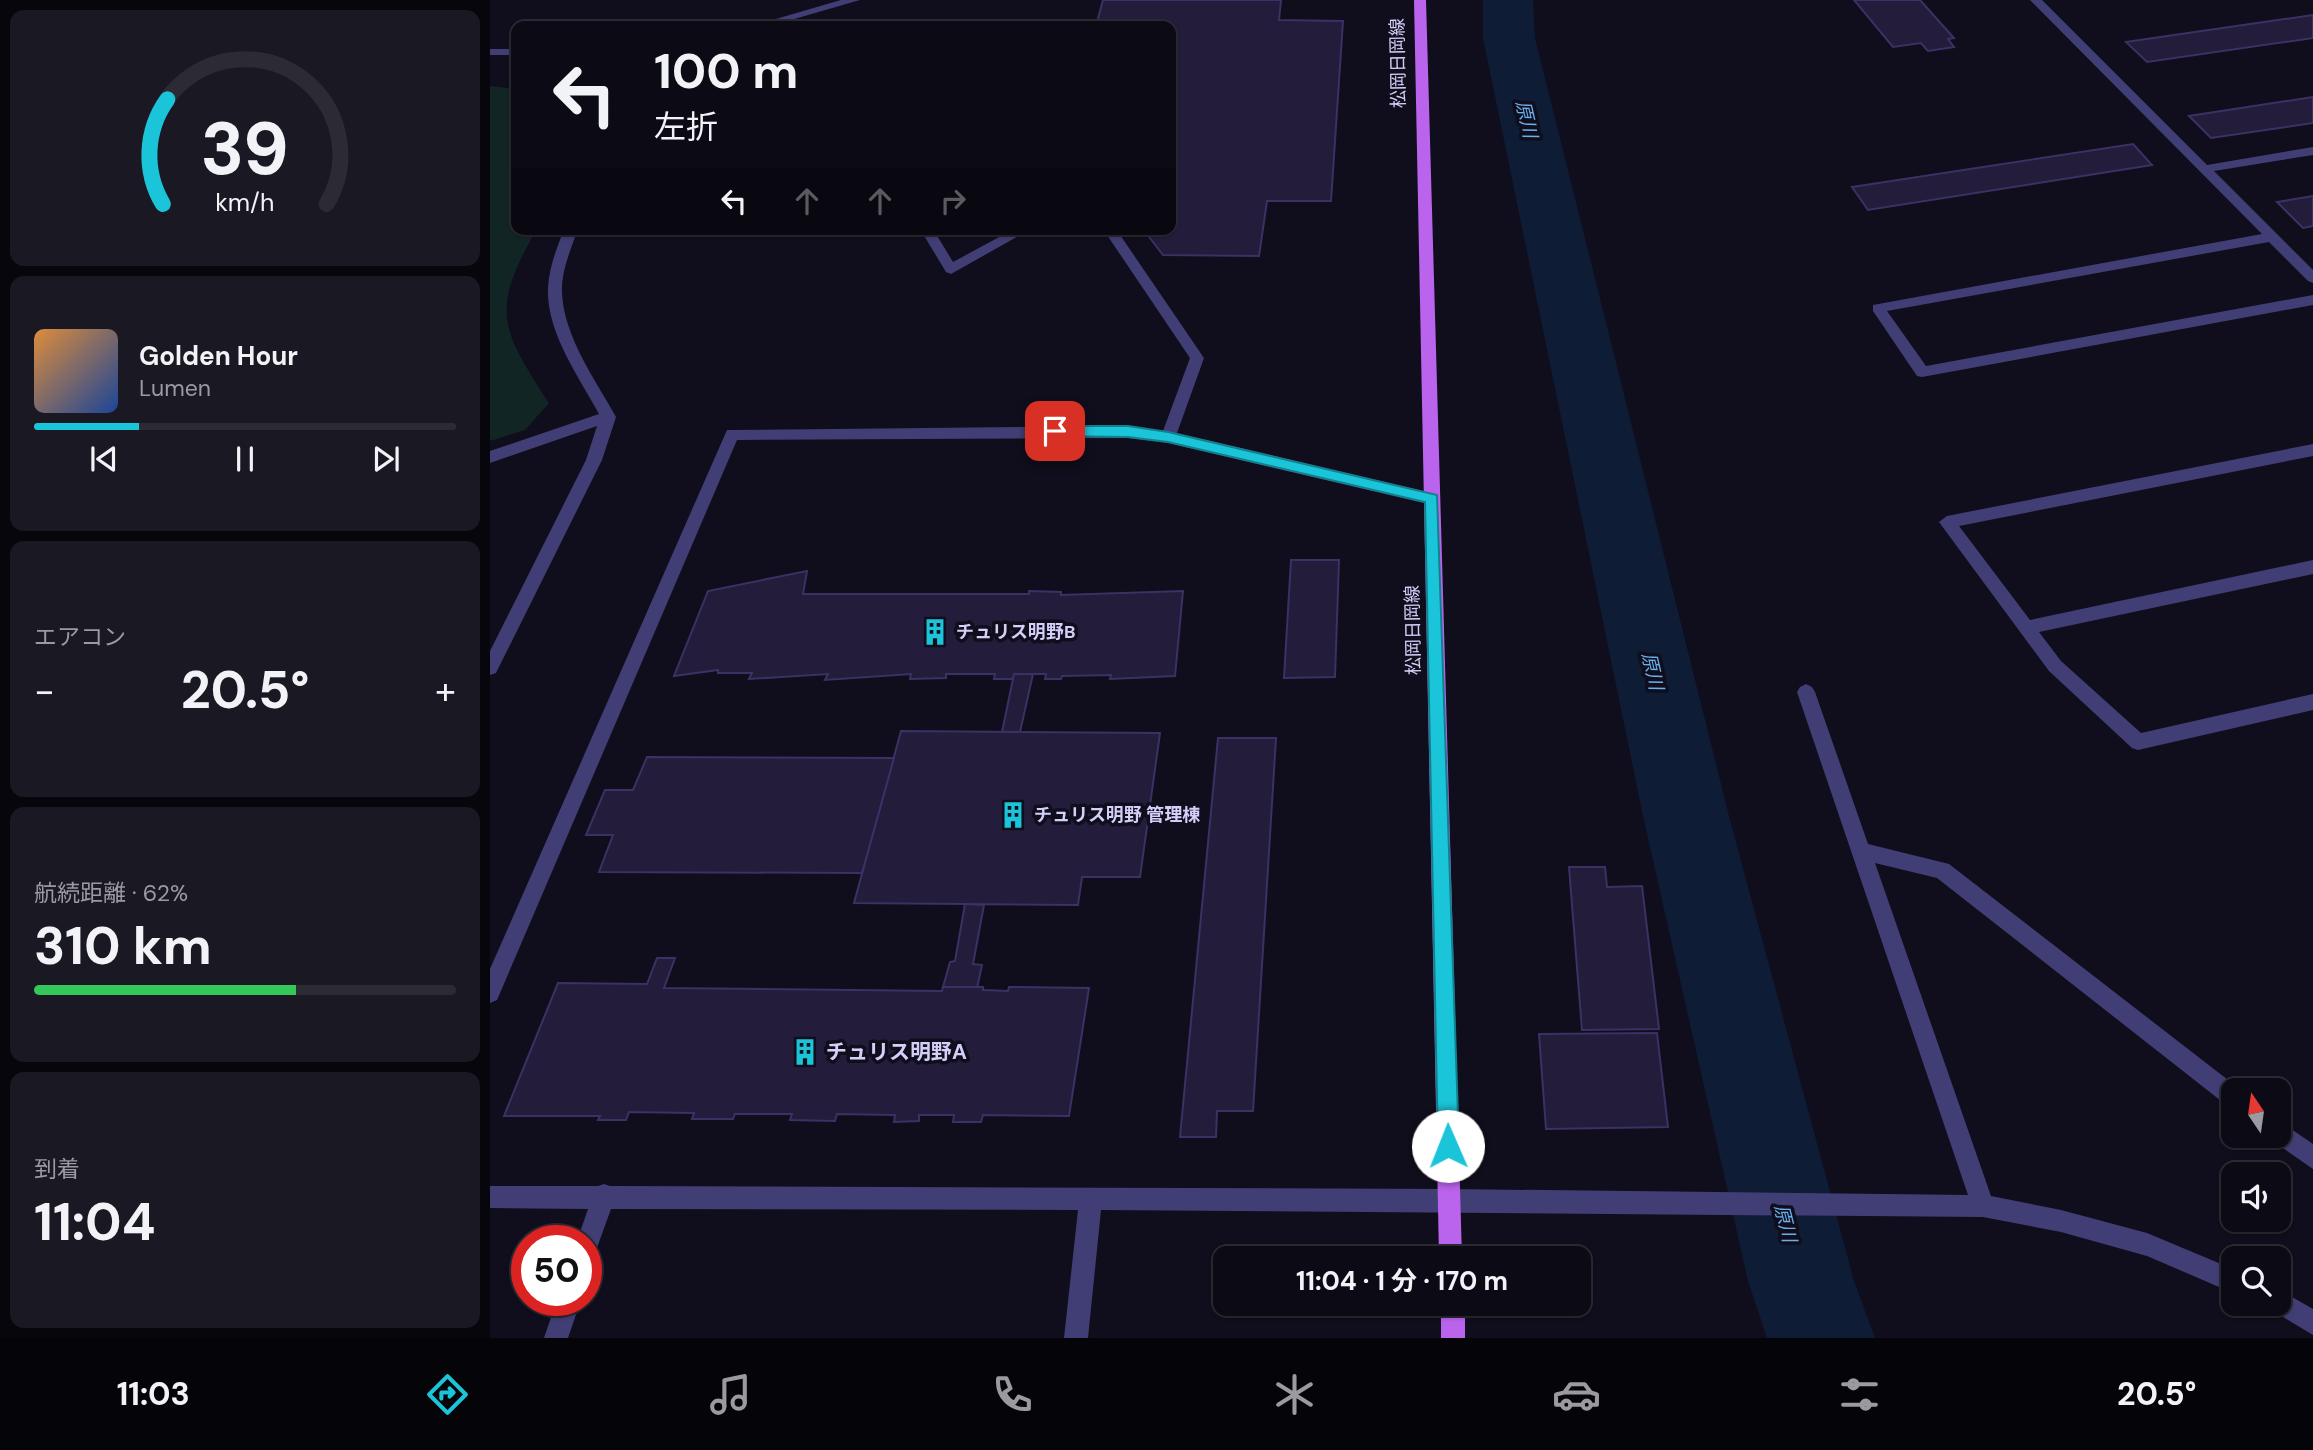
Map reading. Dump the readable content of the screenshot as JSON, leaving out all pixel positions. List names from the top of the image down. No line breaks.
{"streets":{"main road":["松岡日岡線"]},"water":["原川"],"places":{"building":["チュリス明野B","チュリス明野 管理棟","チュリス明野A"]},"north":"top","page":{"turn":["100 m","左折"],"song":["Golden Hour","Lumen"],"tile":["エアコン",["航続距離 · 62%","310 km"],["到着","11:04"]],"heat":["−","20.5°","+"],"limit":"50","trip":"11:04 · 1 分 · 170 m","tabs":["11:03","20.5°"],"gauge":["39","km/h"]}}
